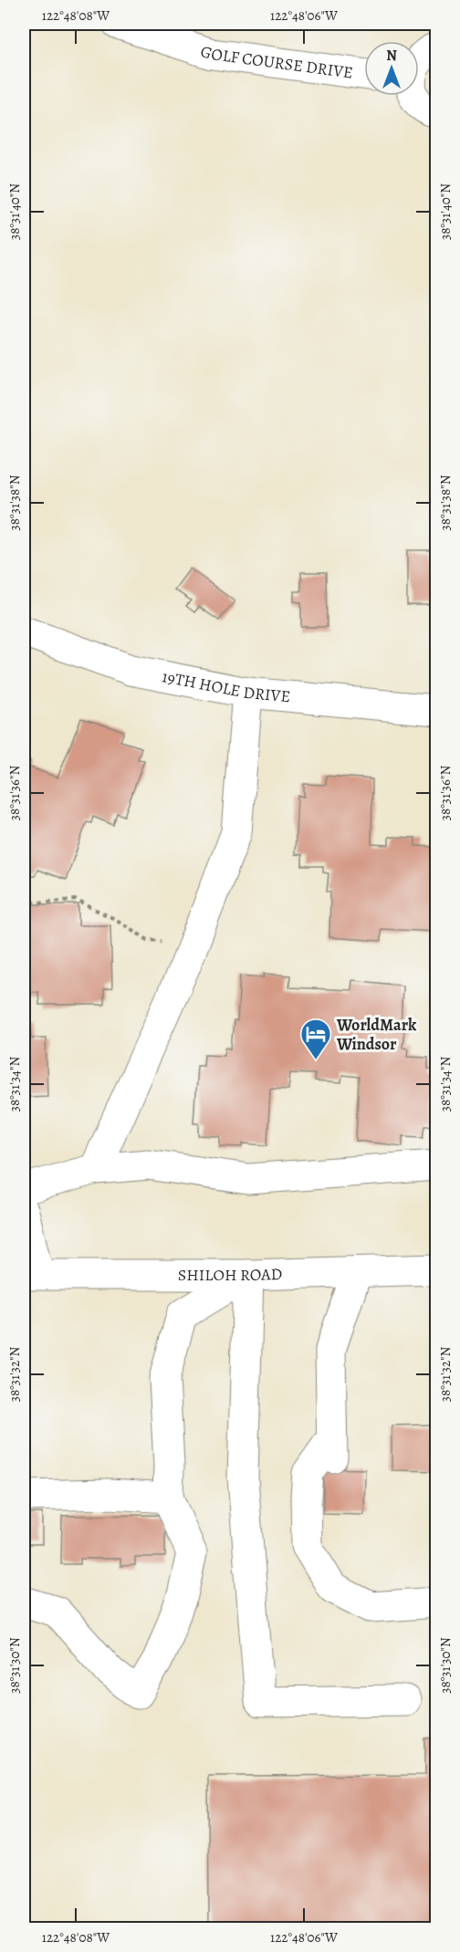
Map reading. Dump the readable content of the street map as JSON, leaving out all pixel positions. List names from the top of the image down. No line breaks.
{"streets":{"street":["GOLF COURSE DRIVE","19TH HOLE DRIVE","SHILOH ROAD"]},"places":{"hotel":["WorldMark Windsor"]},"north":"top","coordinates":["122°48'08\"W","122°48'06\"W","38°31'40\"N","38°31'38\"N","38°31'36\"N","38°31'34\"N","38°31'32\"N","38°31'30\"N"]}
